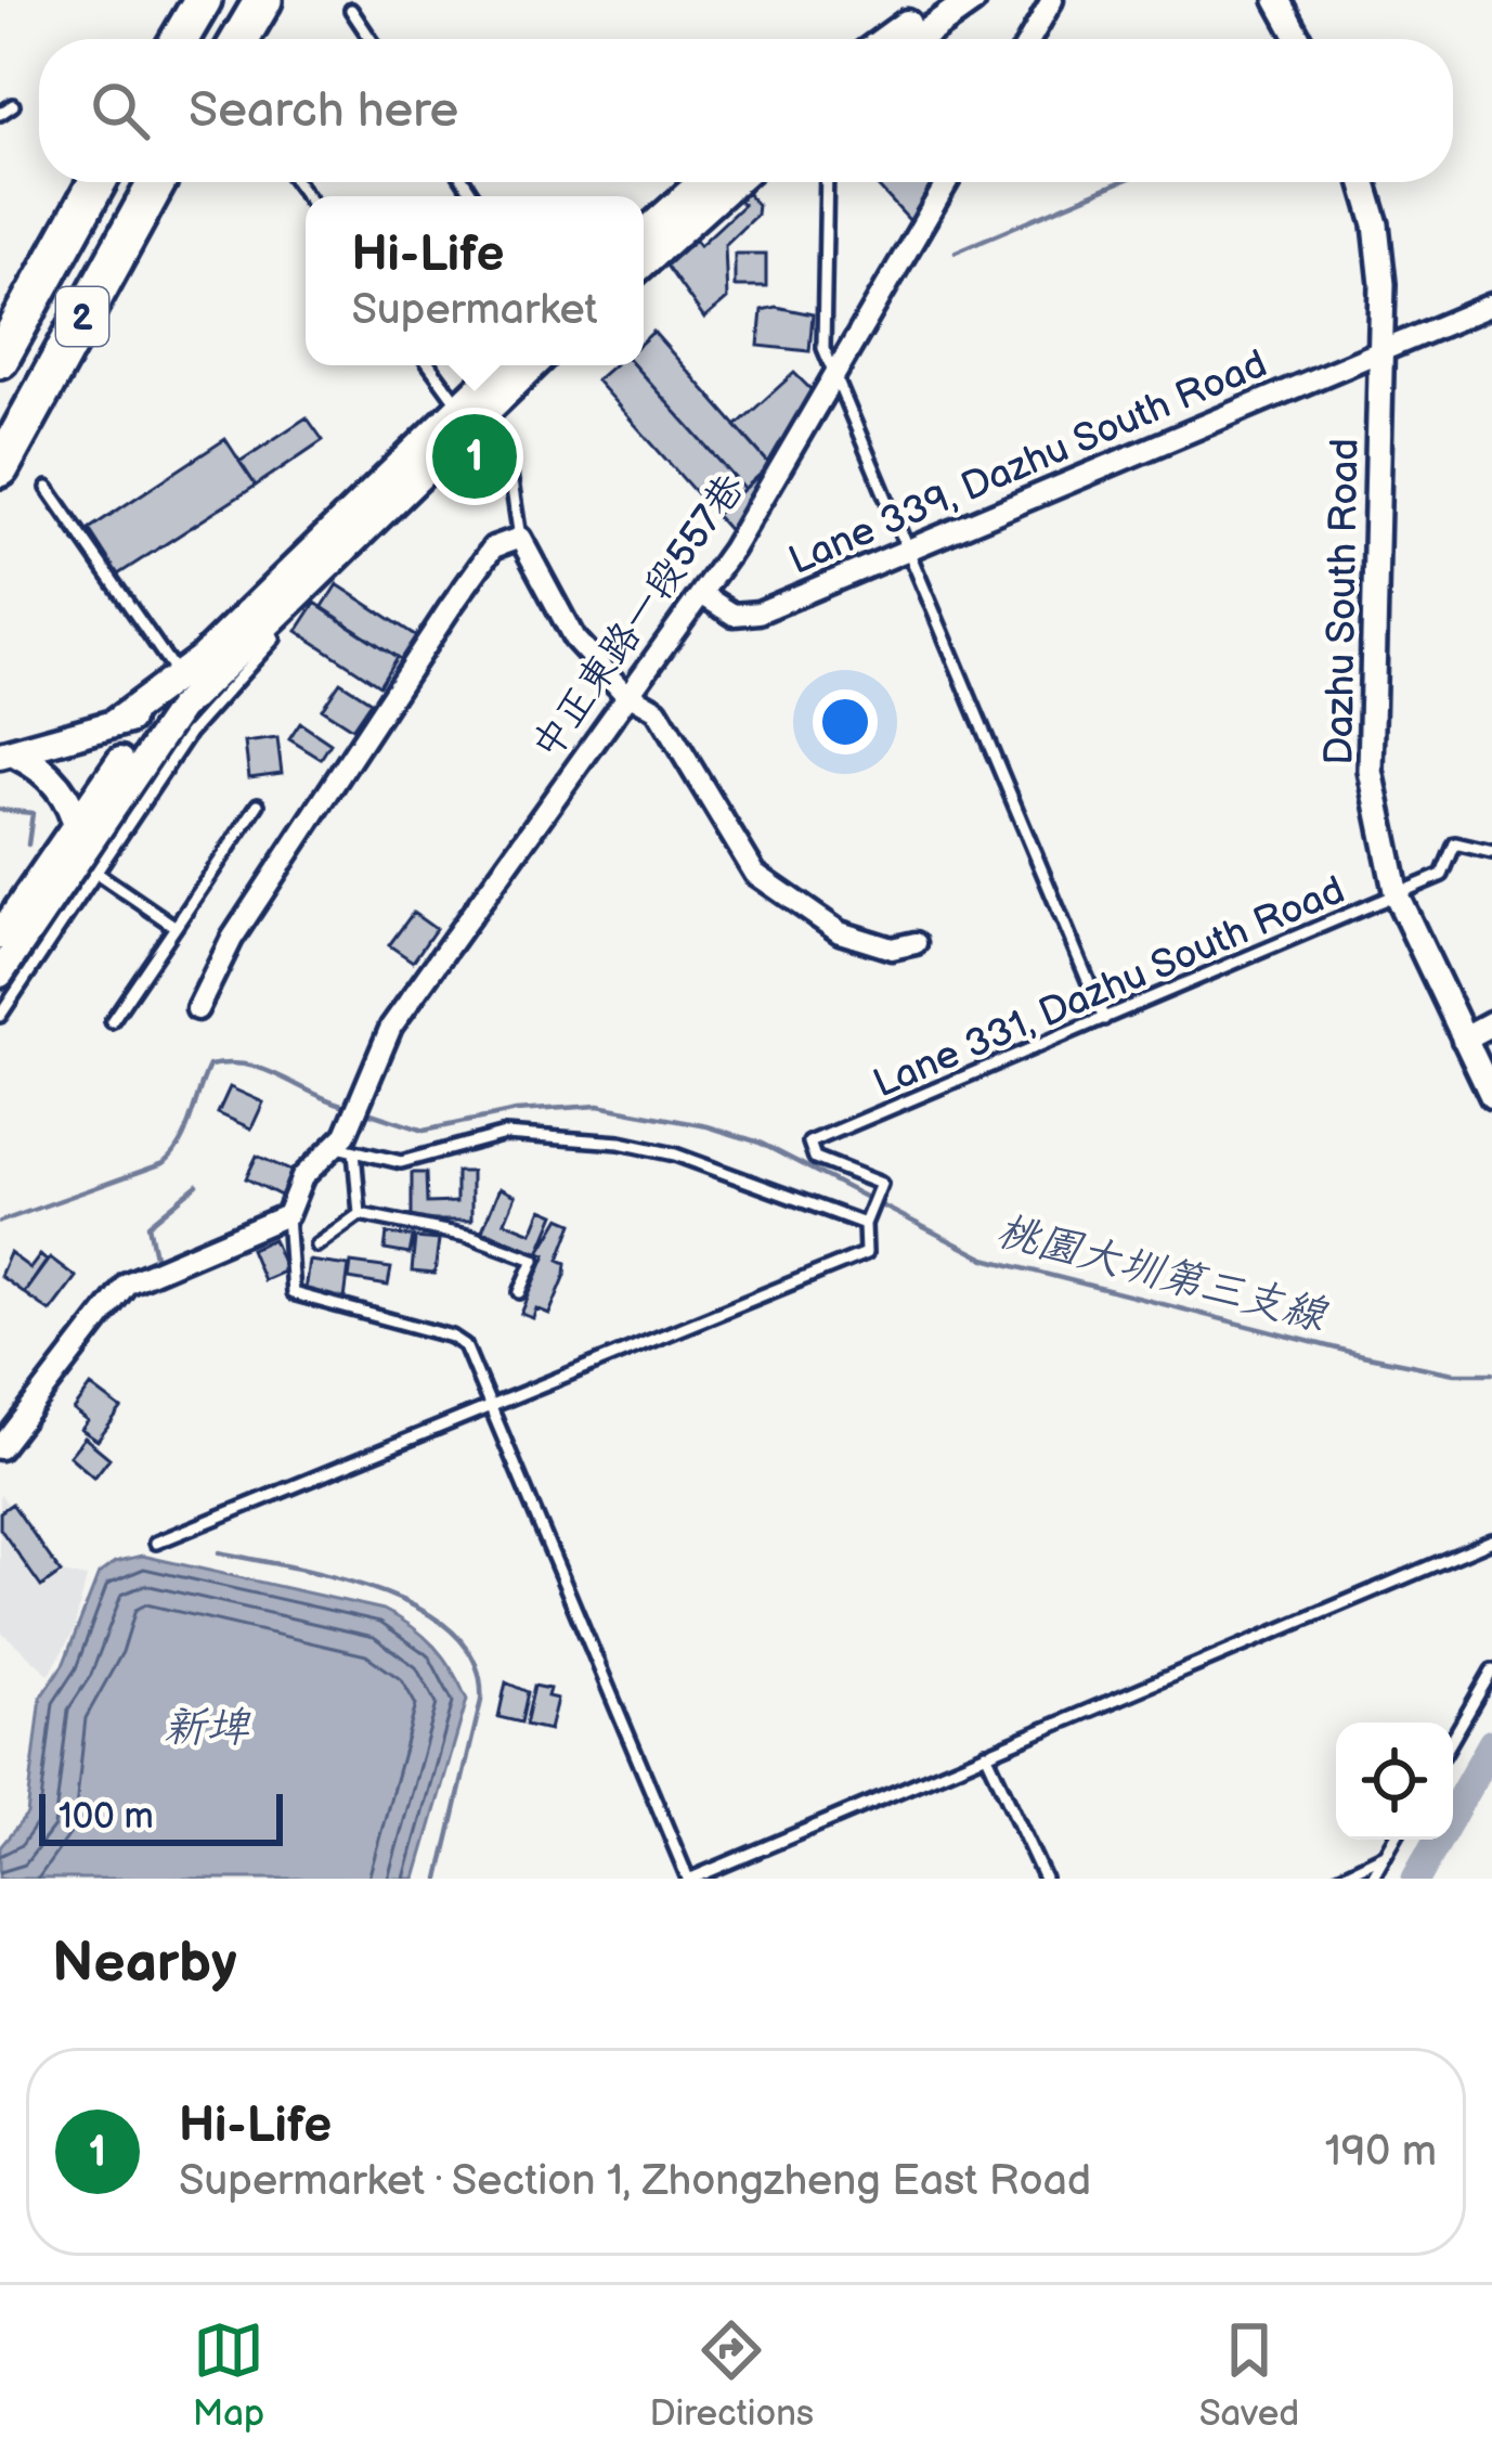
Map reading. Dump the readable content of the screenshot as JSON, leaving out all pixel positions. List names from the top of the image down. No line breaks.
{"streets":{"highway":["2"],"street":["Lane 339, Dazhu South Road","Dazhu South Road","中正東路一段557巷"],"lane":["Lane 331, Dazhu South Road"]},"crossings":[["Lane 339, Dazhu South Road","Dazhu South Road"],["Lane 339, Dazhu South Road","中正東路一段557巷"],["Dazhu South Road","Lane 331, Dazhu South Road"]],"water":["桃園大圳第三支線","新埤"],"scale_bar":"100 m","page":{"search":"Search here","popup":["Hi-Life","Supermarket"],"pins":"1","scale":"100 m","heading":"Nearby","list":[{"mark":"1","name":"Hi-Life","note":"Supermarket · Section 1, Zhongzheng East Road","value":"190 m"}],"nav":["Map","Directions","Saved"]}}
